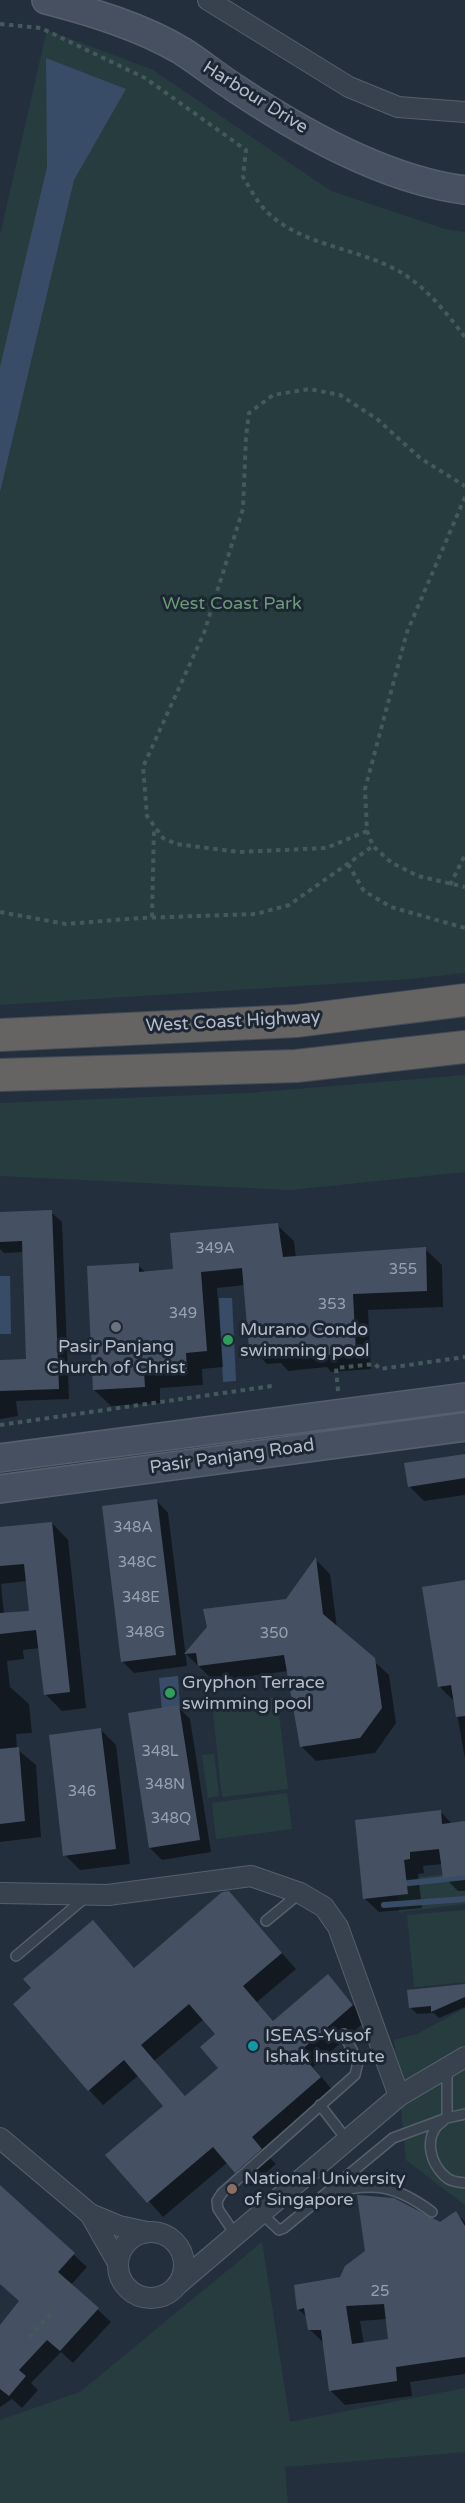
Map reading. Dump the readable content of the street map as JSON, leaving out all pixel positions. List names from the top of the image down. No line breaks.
{"streets":{"highway":["West Coast Highway"],"main road":["Harbour Drive","Pasir Panjang Road"]},"parks":["West Coast Park"],"places":["Pasir Panjang Church of Christ","Murano Condo swimming pool","Gryphon Terrace swimming pool","ISEAS-Yusof Ishak Institute","National University of Singapore"],"house_numbers":["349A","355","353","349","348A","348C","348E","348G","350","348L","348N","346","348Q","25"]}
